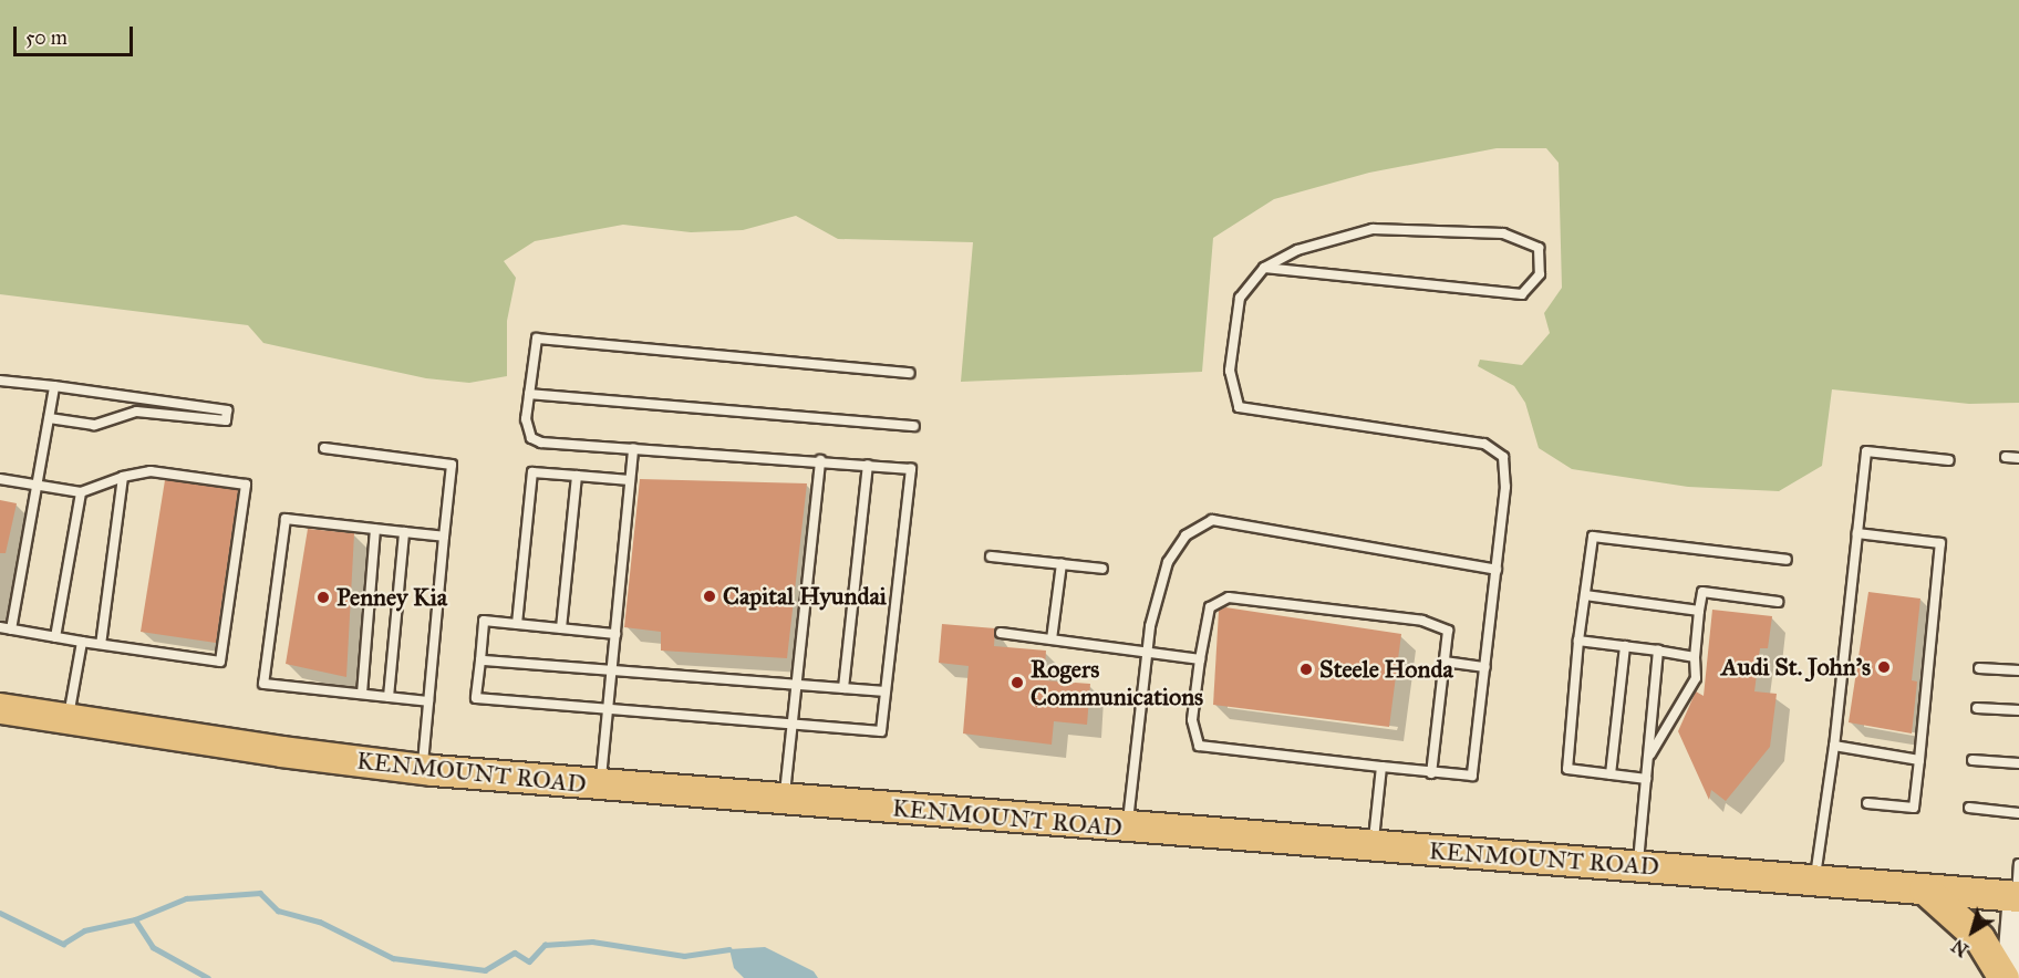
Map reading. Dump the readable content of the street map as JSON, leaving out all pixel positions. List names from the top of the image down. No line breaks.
{"streets":{"main road":["KENMOUNT ROAD"]},"places":["Capital Hyundai","Penney Kia","Audi St. John's","Steele Honda","Rogers Communications"],"scale_bar":"50 m","north":"bottom left"}
